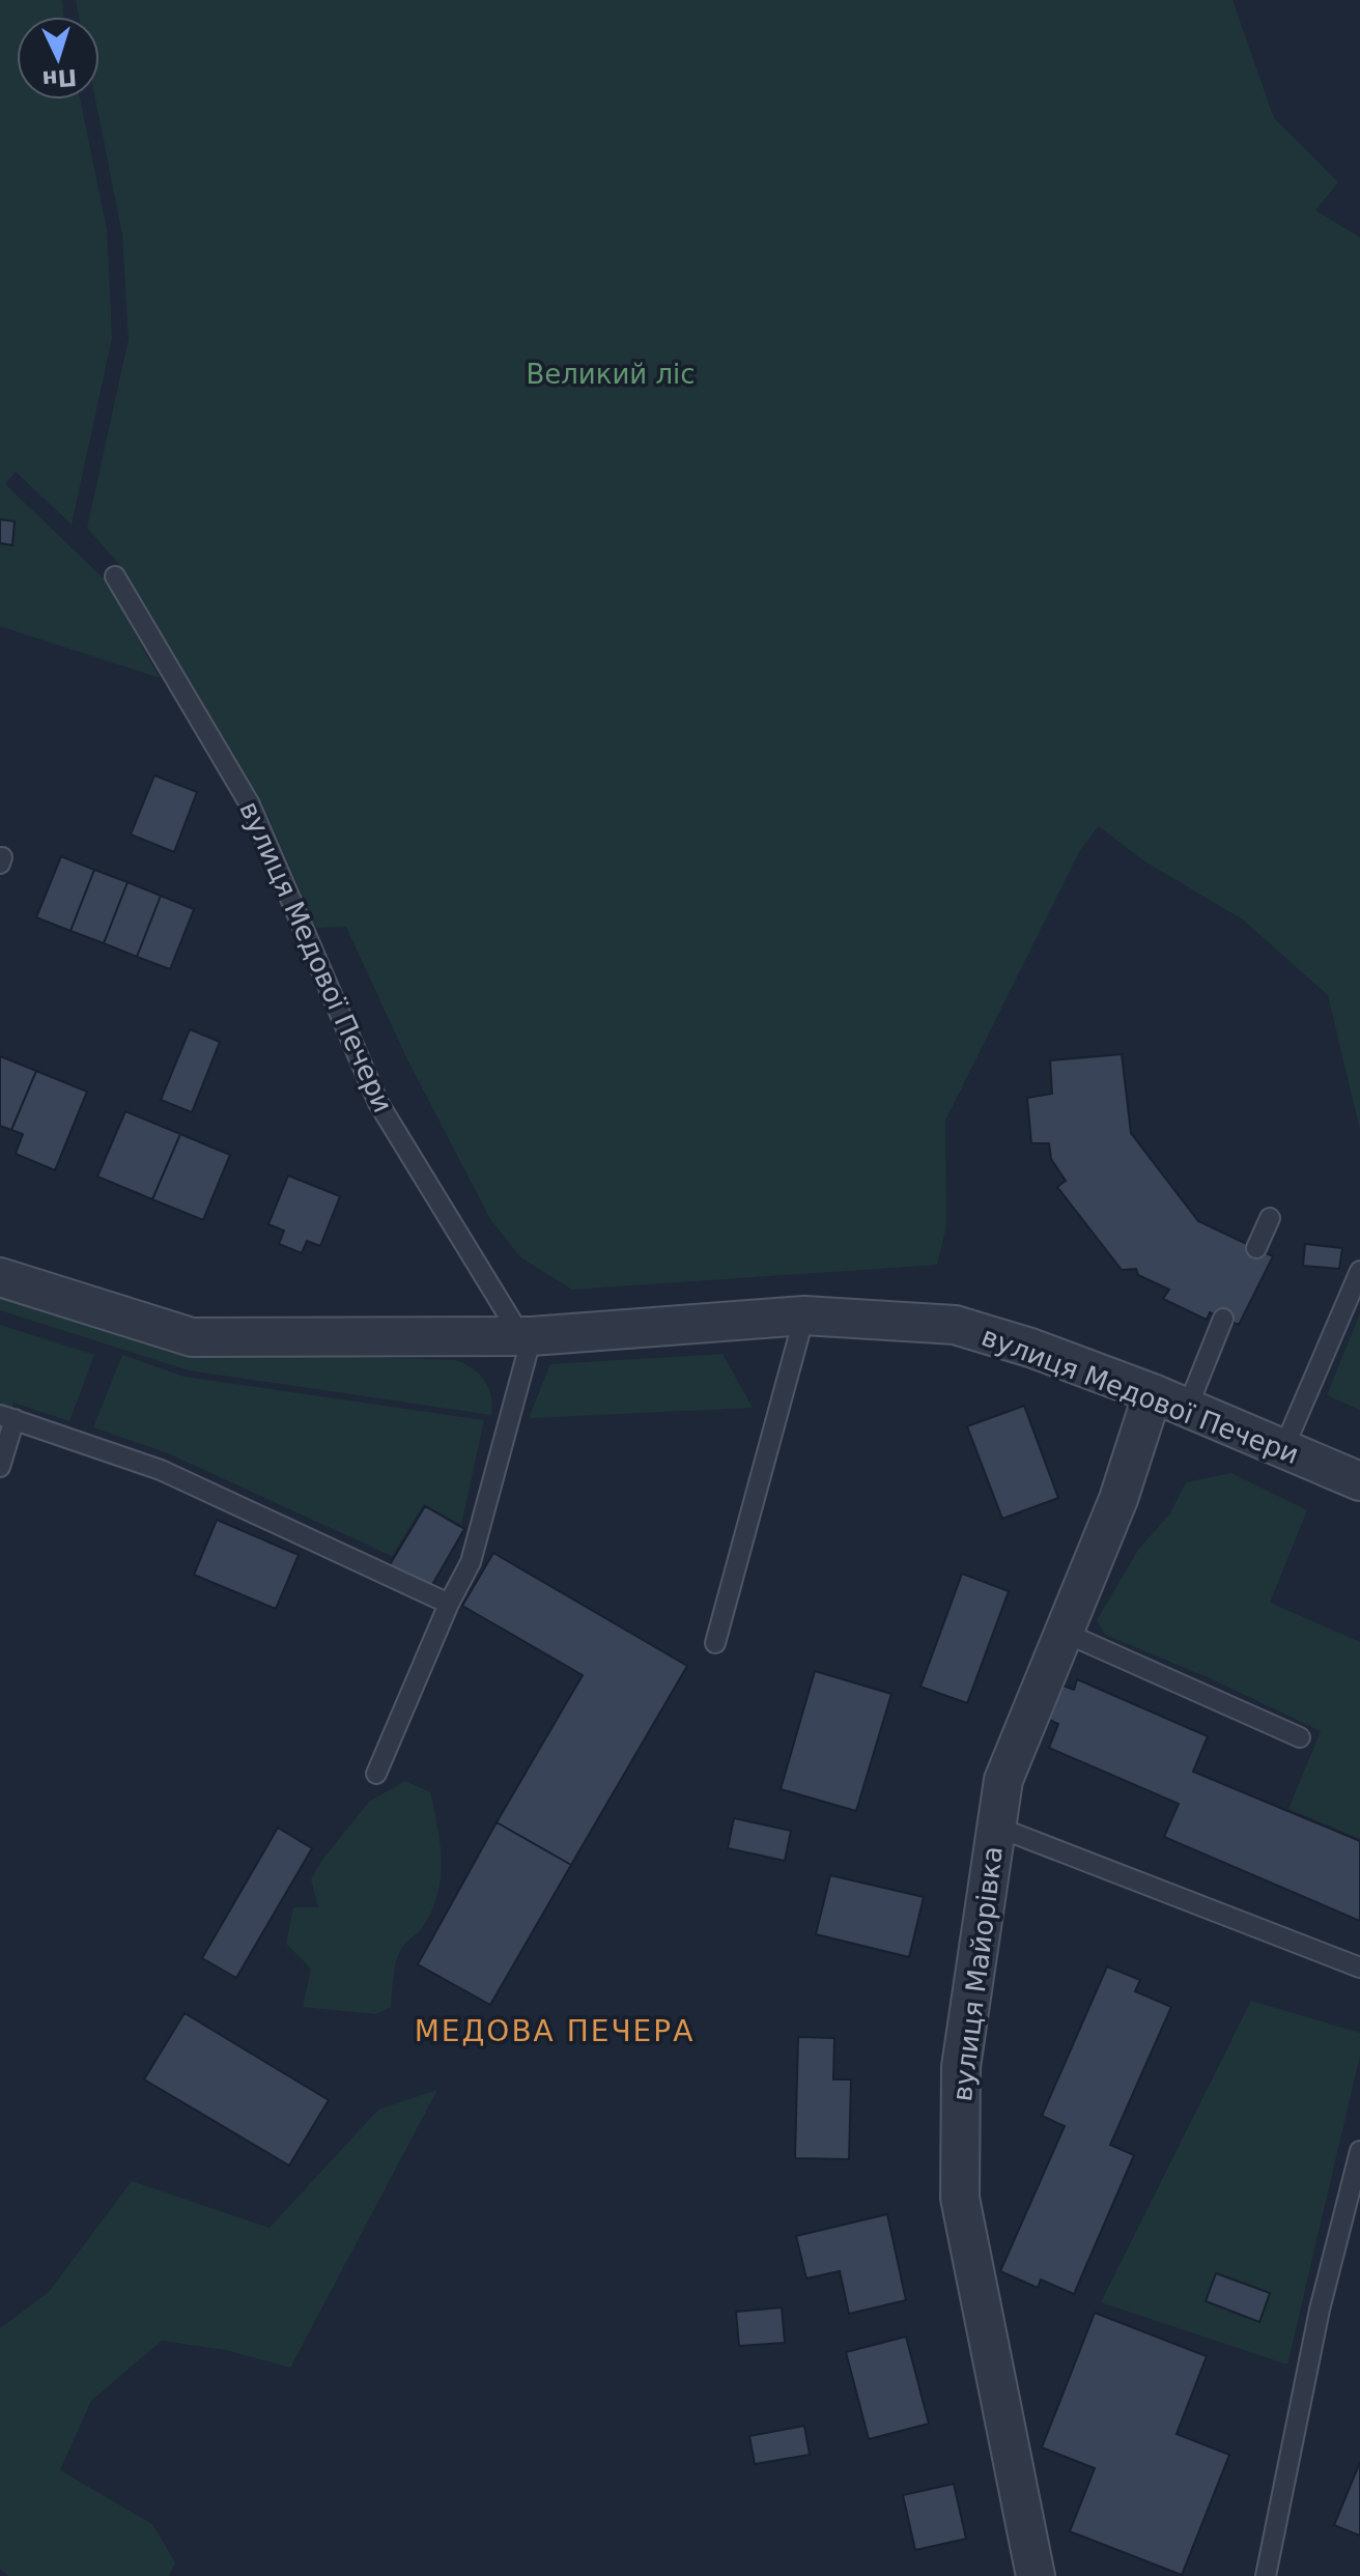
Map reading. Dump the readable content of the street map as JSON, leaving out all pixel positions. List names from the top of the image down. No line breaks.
{"streets":{"street":["вулиця Медової Печери","вулиця Майорівка"]},"crossings":[["вулиця Медової Печери","вулиця Майорівка"]],"districts":["МЕДОВА ПЕЧЕРА"],"parks":["Великий ліс"],"north":"bottom"}
